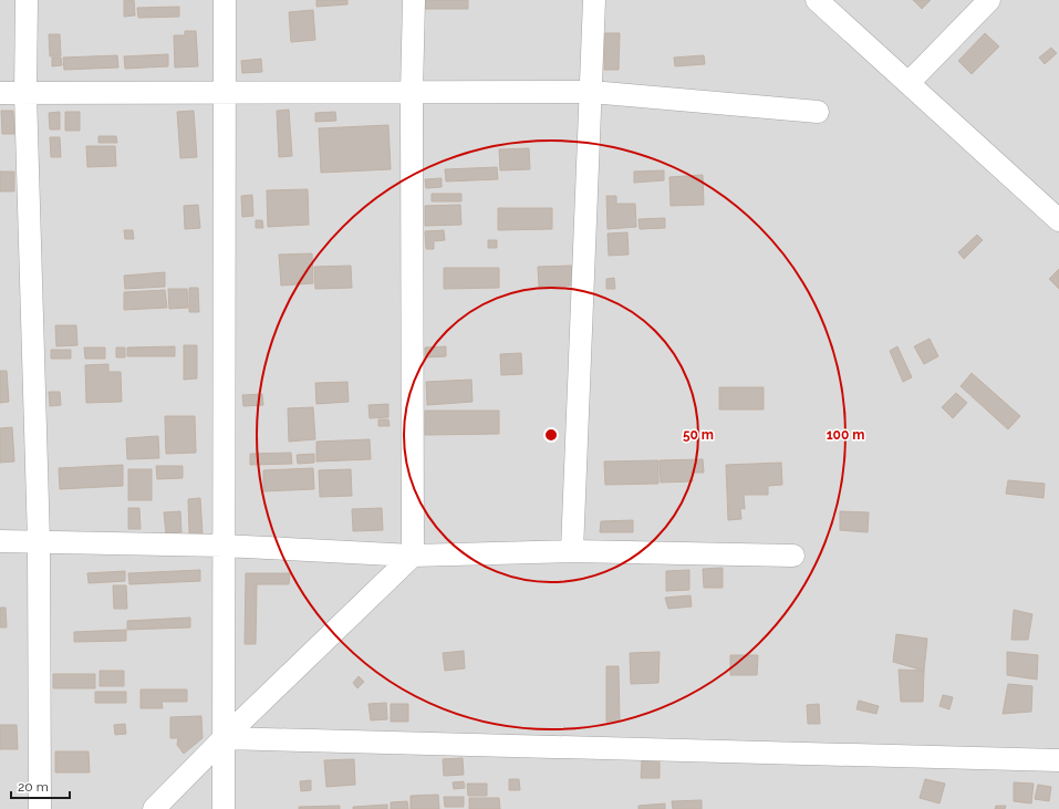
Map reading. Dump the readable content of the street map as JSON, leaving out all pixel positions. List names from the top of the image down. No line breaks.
{"scale_bar":"20 m","rings":["50 m","100 m"]}
